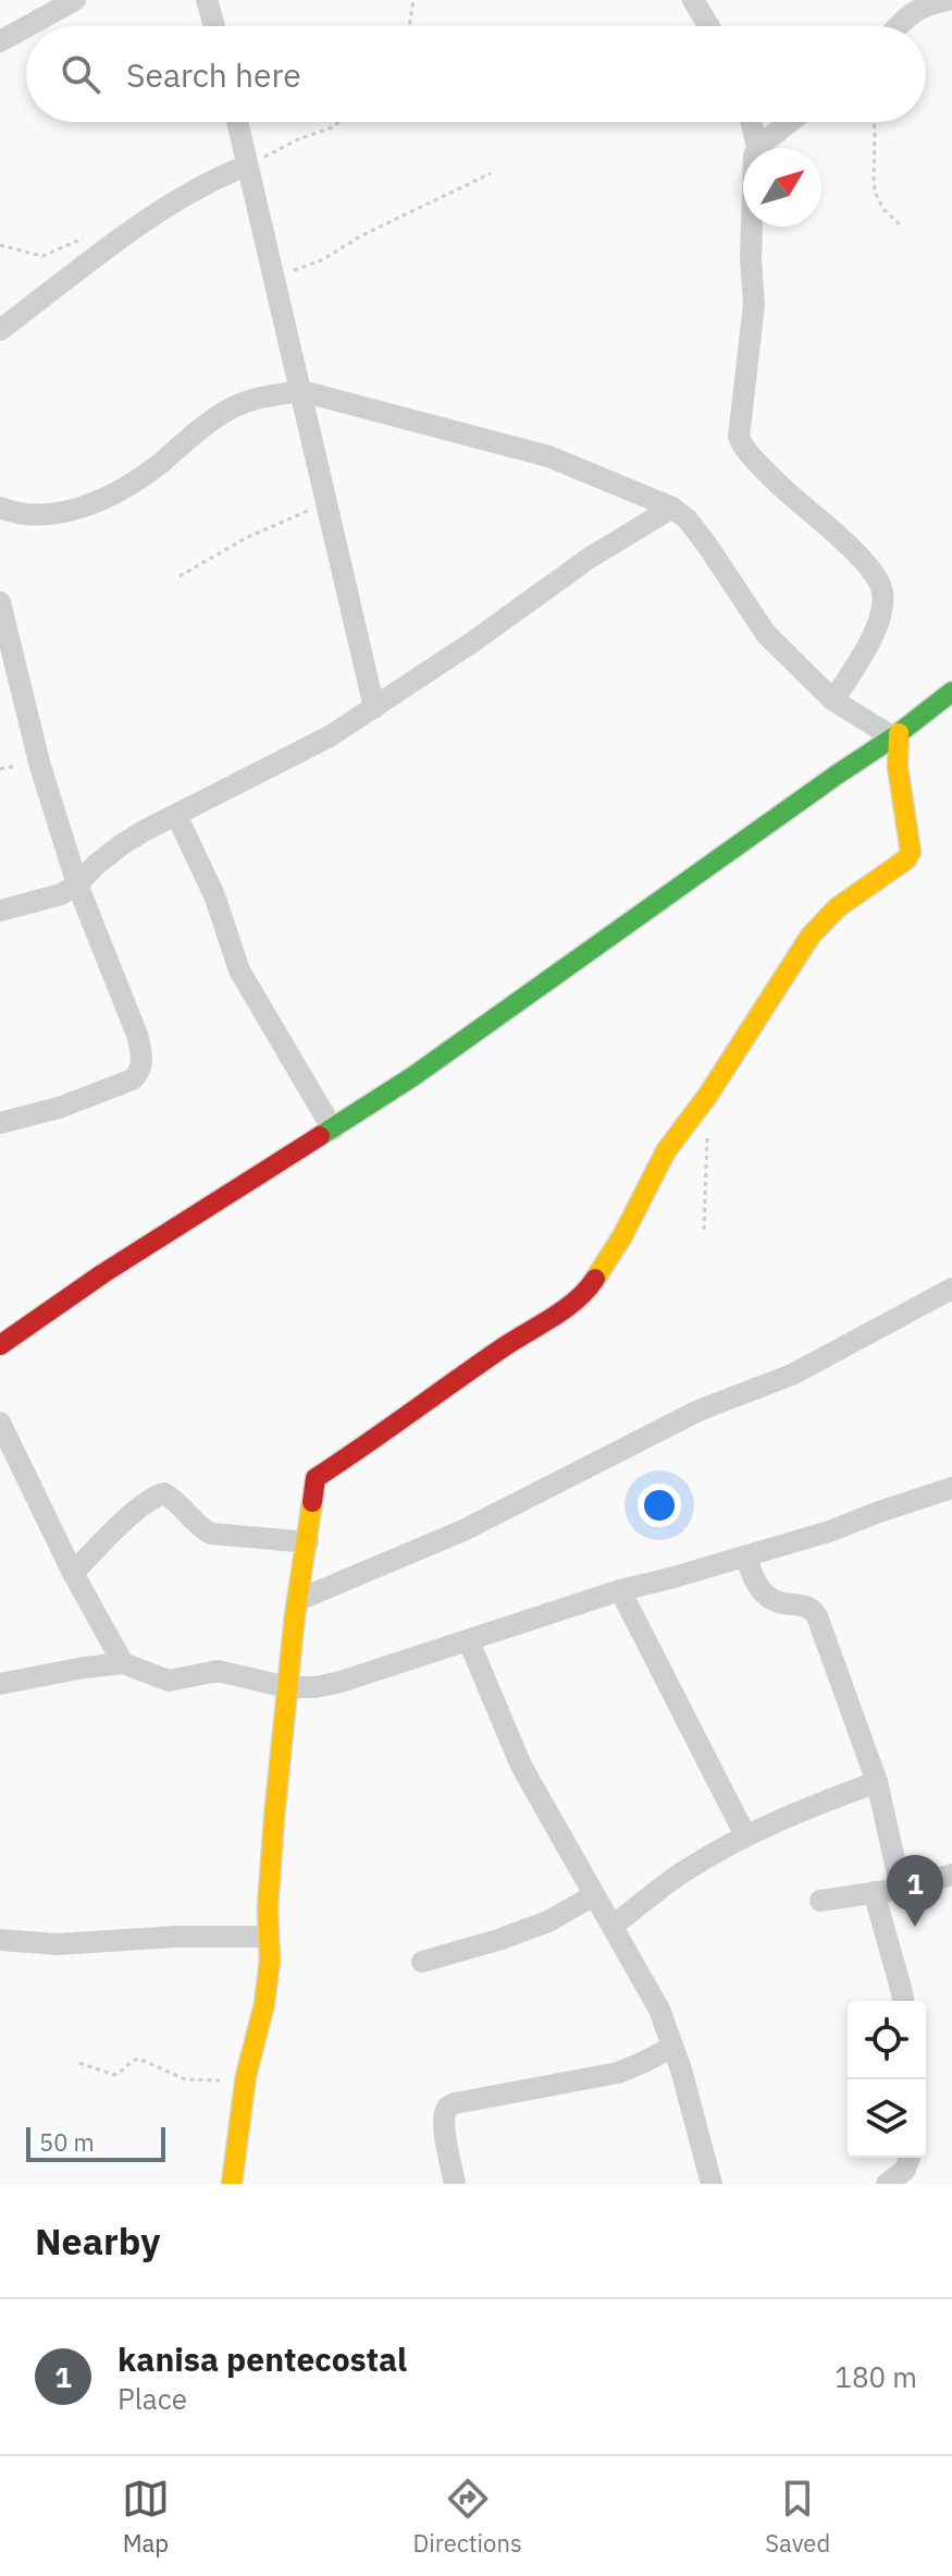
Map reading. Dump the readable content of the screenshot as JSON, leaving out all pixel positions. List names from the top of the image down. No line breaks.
{"scale_bar":"50 m","north":"top right","page":{"search":"Search here","pins":"1","scale":"50 m","heading":"Nearby","list":[{"mark":"1","name":"kanisa pentecostal","note":"Place","value":"180 m"}],"nav":["Map","Directions","Saved"]}}
